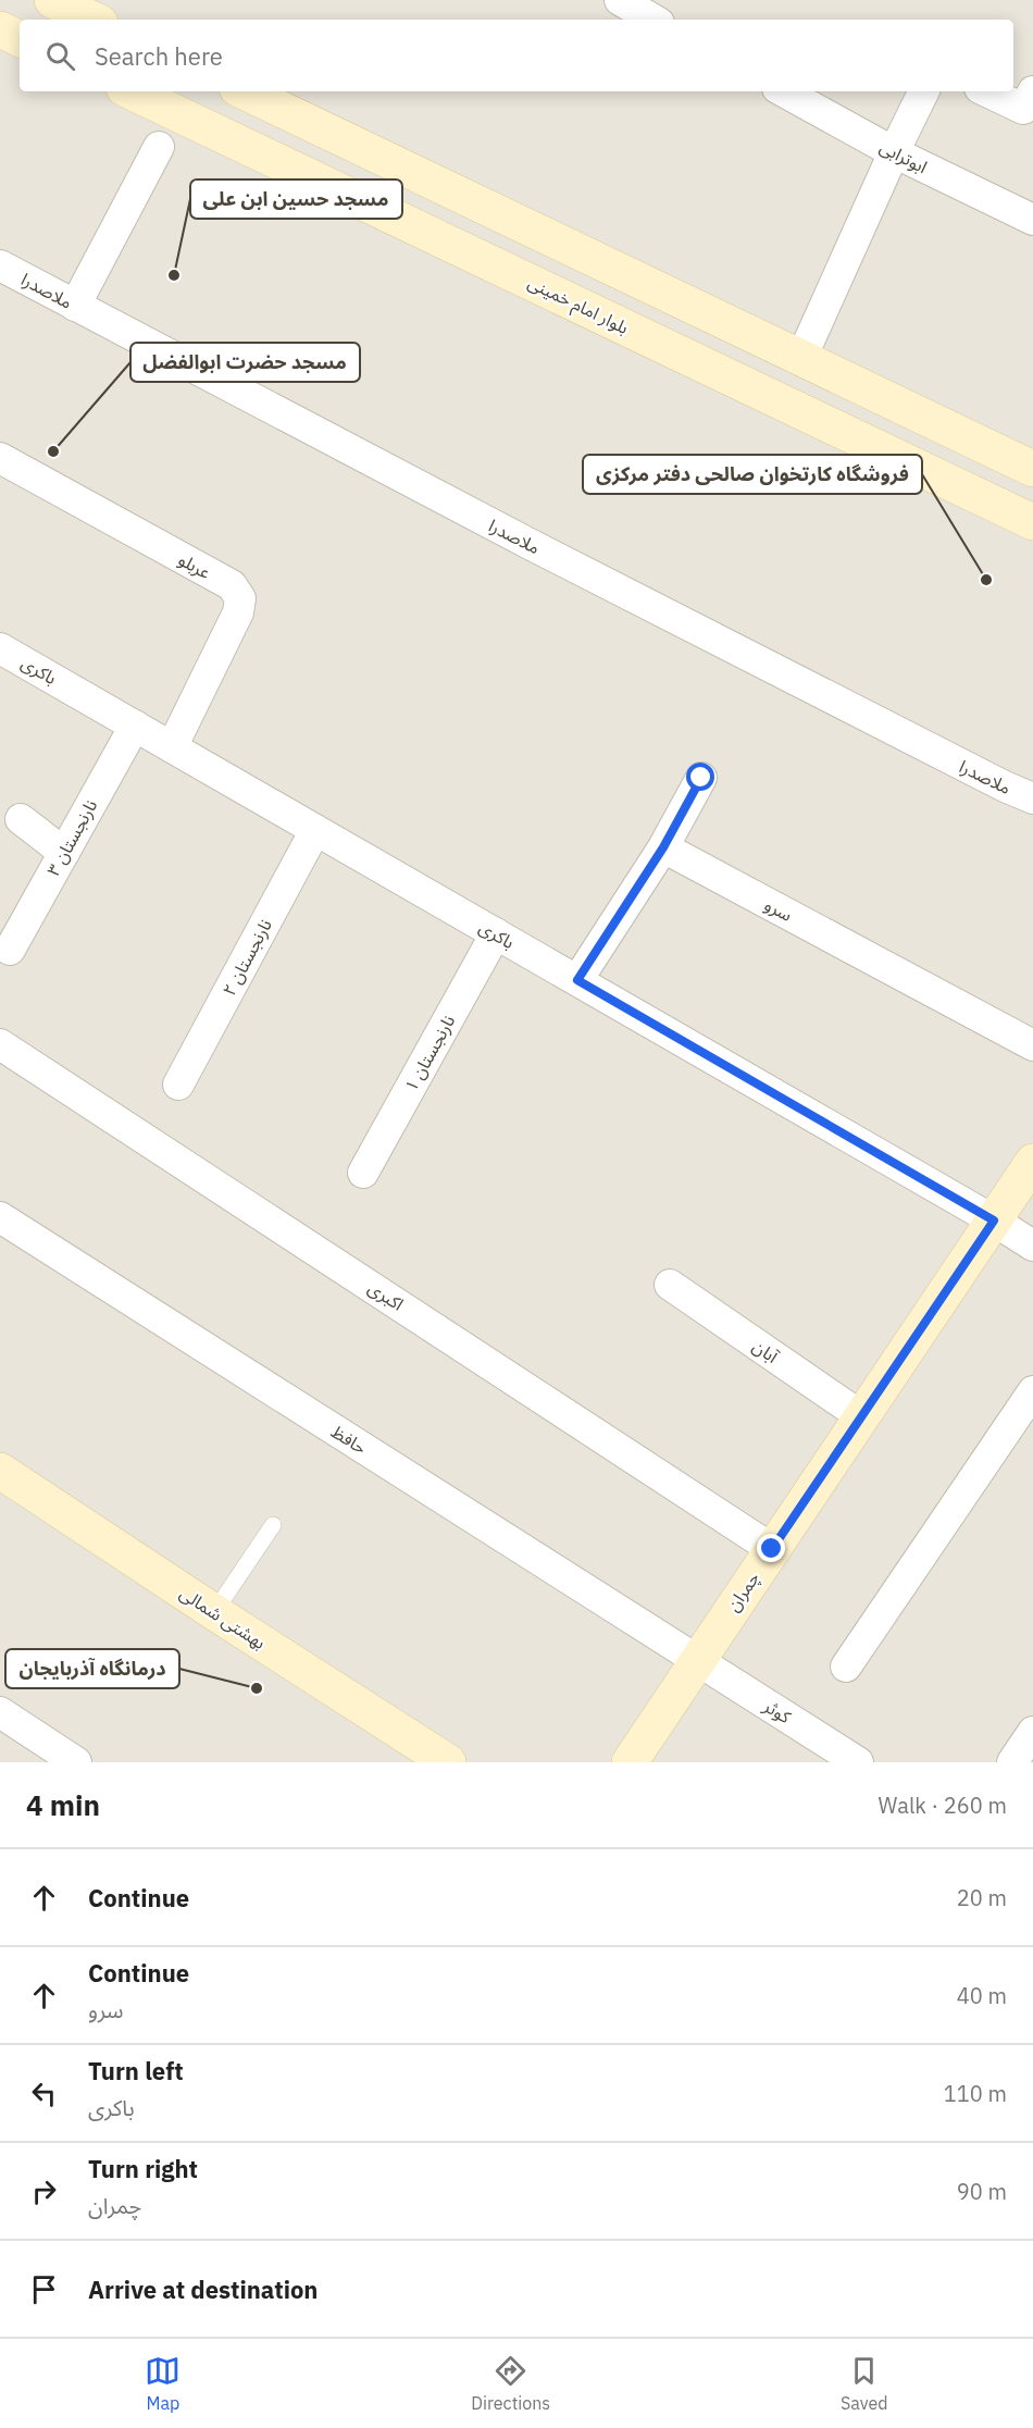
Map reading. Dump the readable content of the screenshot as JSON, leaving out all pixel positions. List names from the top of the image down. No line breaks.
{"streets":{"main road":["بلوار امام خمینی","چمران","بهشتی شمالی"],"street":["ابوترابی","ملاصدرا","عربلو","باکری","نارنجستان ۳","سرو","نارنجستان ۲","نارنجستان ۱","اکبری","آبان","حافظ","کوثر"]},"crossings":[["عربلو","باکری"],["باکری","نارنجستان ۳"],["باکری","نارنجستان ۲"],["باکری","نارنجستان ۱"],["باکری","چمران"],["اکبری","چمران"],["آبان","چمران"],["حافظ","چمران"],["حافظ","کوثر"],["چمران","کوثر"]],"places":["مسجد حسین ابن علی","مسجد حضرت ابوالفضل","فروشگاه کارتخوان صالحی دفتر مرکزی","درمانگاه آذربایجان"],"page":{"search":"Search here","heading":["4 min","Walk · 260 m"],"list":[["Continue","20 m"],["Continue","سرو","40 m"],["Turn left","باکری","110 m"],["Turn right","چمران","90 m"],"Arrive at destination"],"nav":["Map","Directions","Saved"]}}
